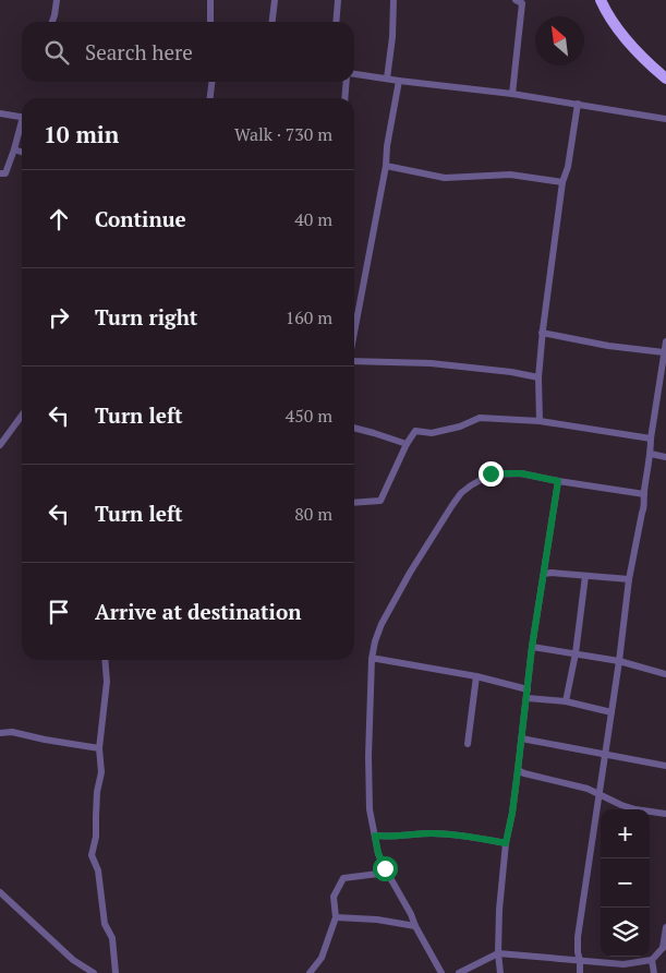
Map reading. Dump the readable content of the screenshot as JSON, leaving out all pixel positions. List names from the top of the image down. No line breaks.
{"north":"top left","page":{"search":"Search here","heading":["10 min","Walk · 730 m"],"list":[["Continue","40 m"],["Turn right","160 m"],["Turn left","450 m"],["Turn left","80 m"],"Arrive at destination"],"map_buttons":["+","−"]}}
